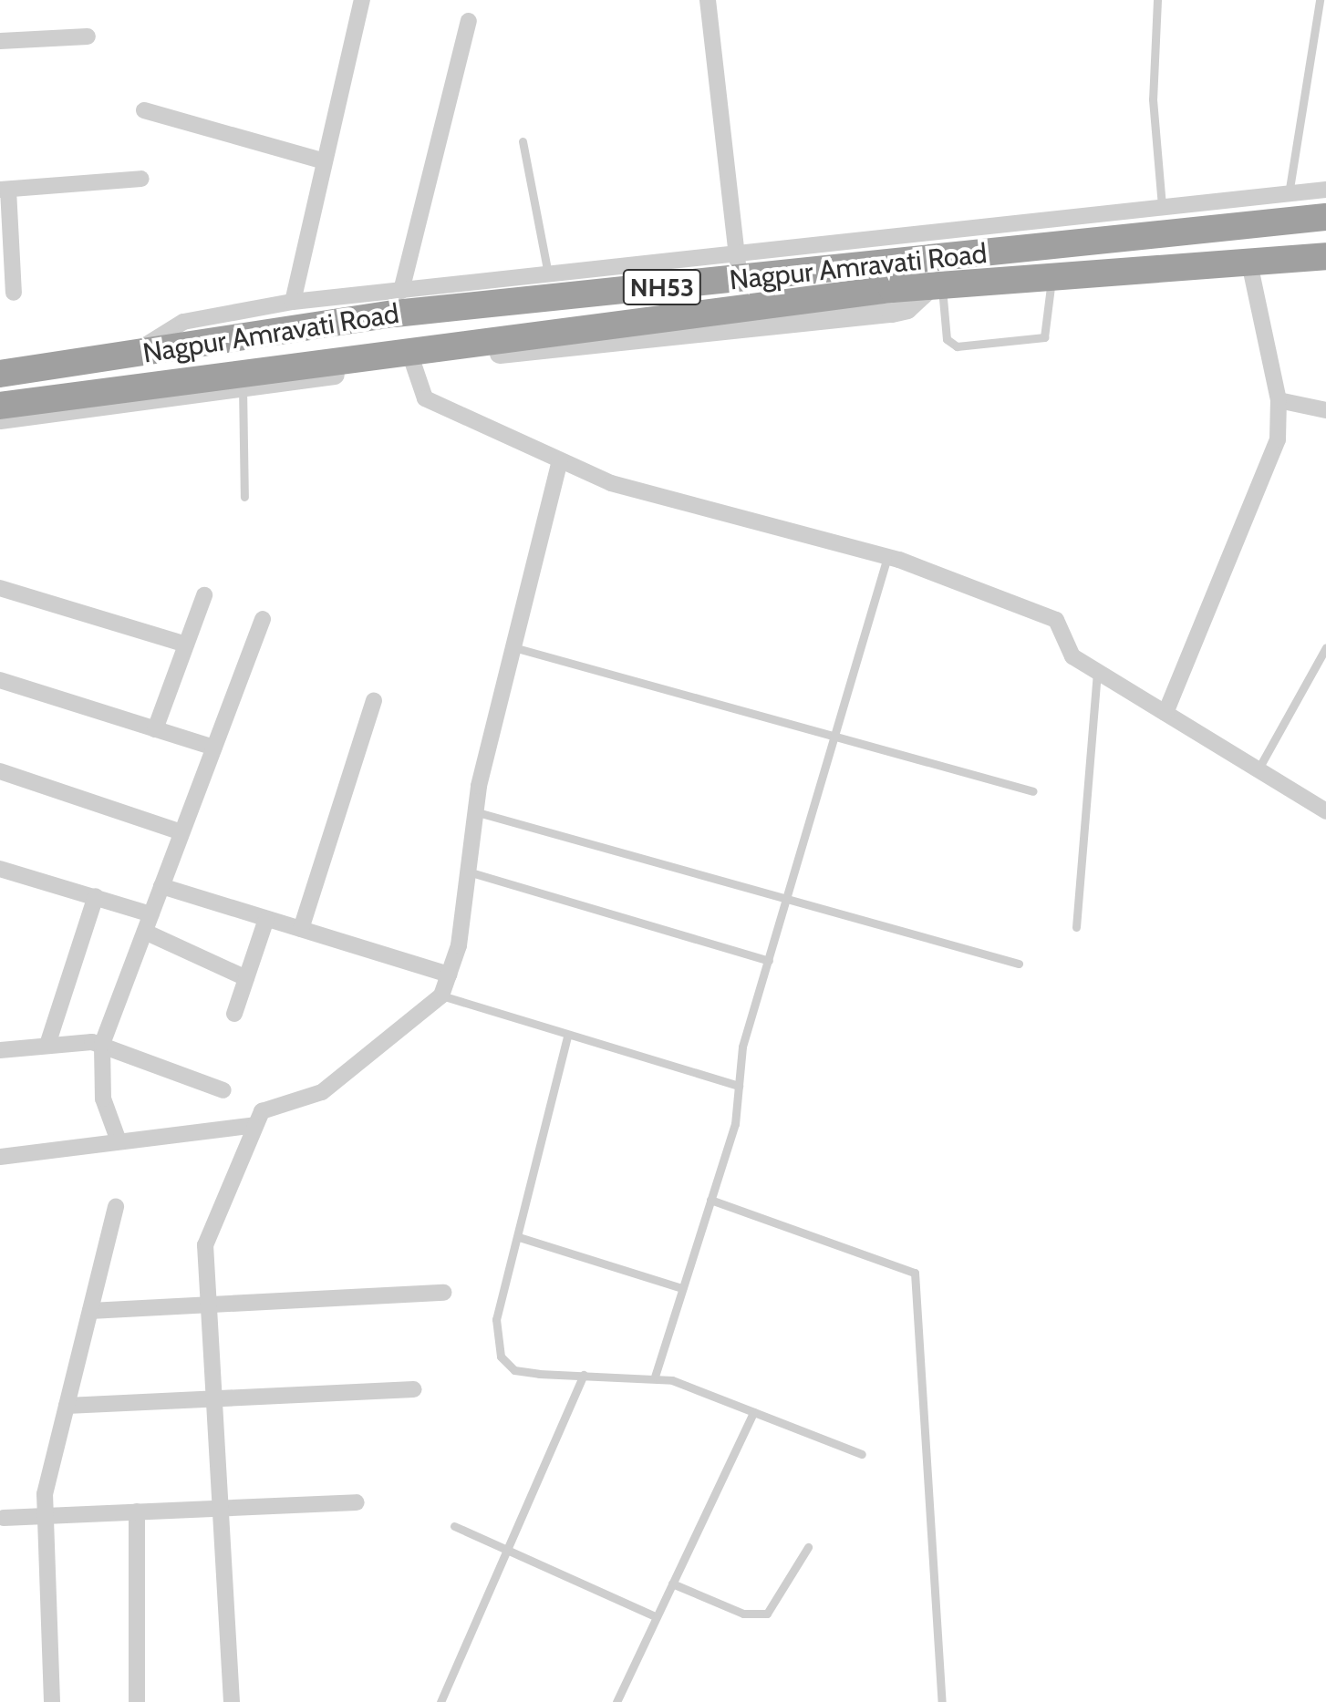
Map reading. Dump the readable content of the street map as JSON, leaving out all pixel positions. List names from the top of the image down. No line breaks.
{"streets":{"highway":["Nagpur Amravati Road","NH53"]}}
